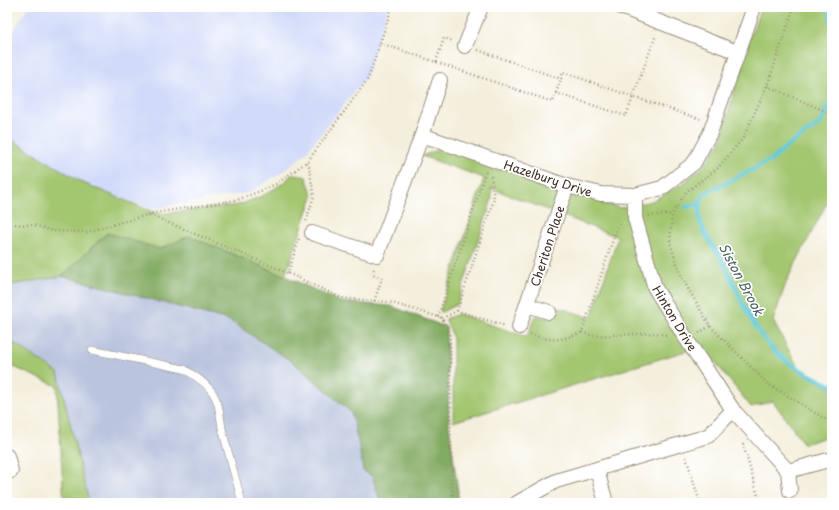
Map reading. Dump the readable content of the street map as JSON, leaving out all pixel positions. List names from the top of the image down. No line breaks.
{"streets":{"street":["Hazelbury Drive","Cheriton Place","Hinton Drive"]},"crossings":[["Hazelbury Drive","Cheriton Place"],["Hazelbury Drive","Hinton Drive"]],"water":["Siston Brook"]}
